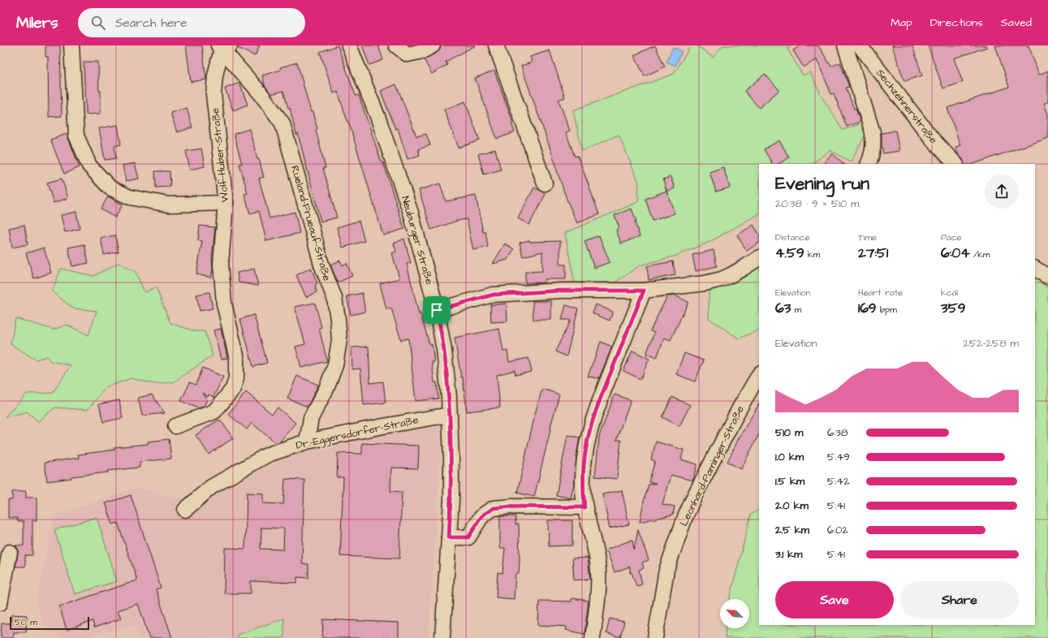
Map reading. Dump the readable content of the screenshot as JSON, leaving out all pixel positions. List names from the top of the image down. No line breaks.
{"streets":{"street":["Sechzehnerstraße","Wolf-Huber-Straße","Rueland-Frueauf-Straße","Neuburger Straße","Dr.-Eggersdorfer-Straße","Leonhard-Paminger-Straße"]},"crossings":[["Wolf-Huber-Straße","Rueland-Frueauf-Straße"],["Rueland-Frueauf-Straße","Dr.-Eggersdorfer-Straße"],["Neuburger Straße","Dr.-Eggersdorfer-Straße"]],"scale_bar":"50 m","north":"top left","page":{"header":"Milers","search":"Search here","nav":["Map","Directions","Saved"],"heading":["Evening run","20:38 · 9 × 510 m"],"stats":[["Distance","4.59 km"],["Time","27:51"],["Pace","6:04 /km"],["Elevation","63 m"],["Heart rate","169 bpm"],["kcal","359"]],"chart":["Elevation","252–258 m"],"list":[{"name":"510 m","note":"6:38"},{"name":"1.0 km","note":"5:49"},{"name":"1.5 km","note":"5:42"},{"name":"2.0 km","note":"5:41"},{"name":"2.5 km","note":"6:02"},{"name":"3.1 km","note":"5:41"}],"buttons":["Save","Share"],"scale":"50 m"}}
